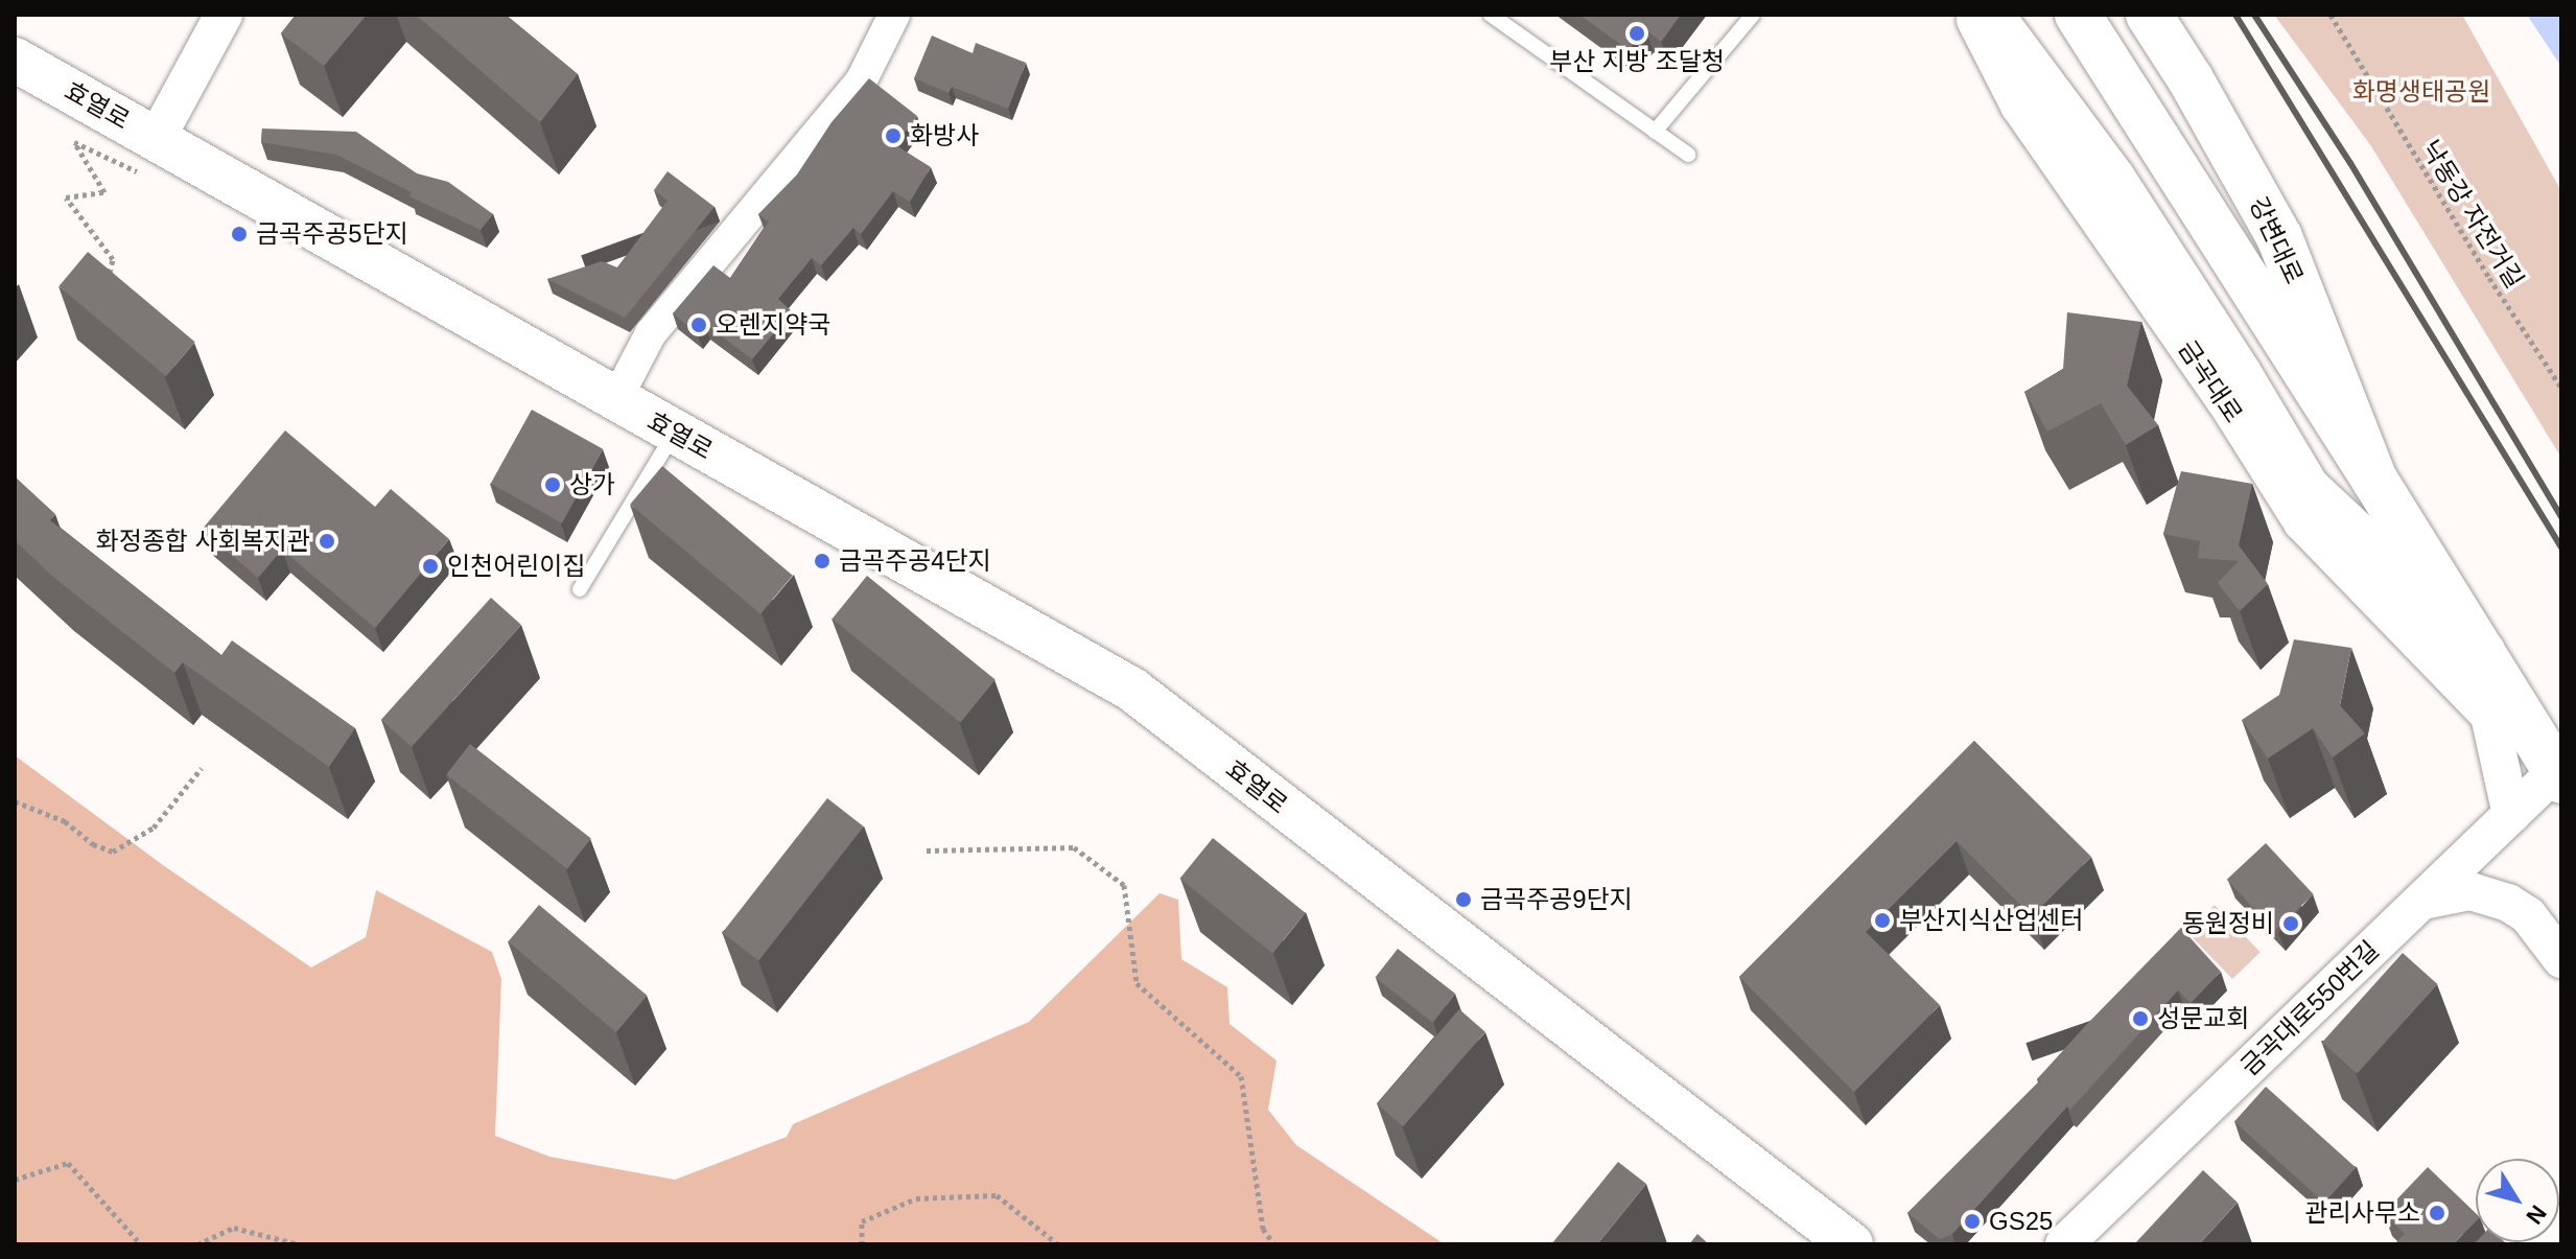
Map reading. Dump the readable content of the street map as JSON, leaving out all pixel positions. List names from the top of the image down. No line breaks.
{"streets":{"main road":["효열로","강변대로"],"street":["금곡대로","금곡대로550번길"],"path":["낙동강 자전거길"]},"crossings":[["금곡대로","금곡대로550번길"]],"parks":["화명생태공원"],"places":["부산 지방 조달청","화방사","금곡주공5단지","오렌지약국","상가","화정종합 사회복지관","금곡주공4단지","인천어린이집","금곡주공9단지","부산지식산업센터","동원정비","성문교회","관리사무소","GS25"],"north":"bottom right"}
